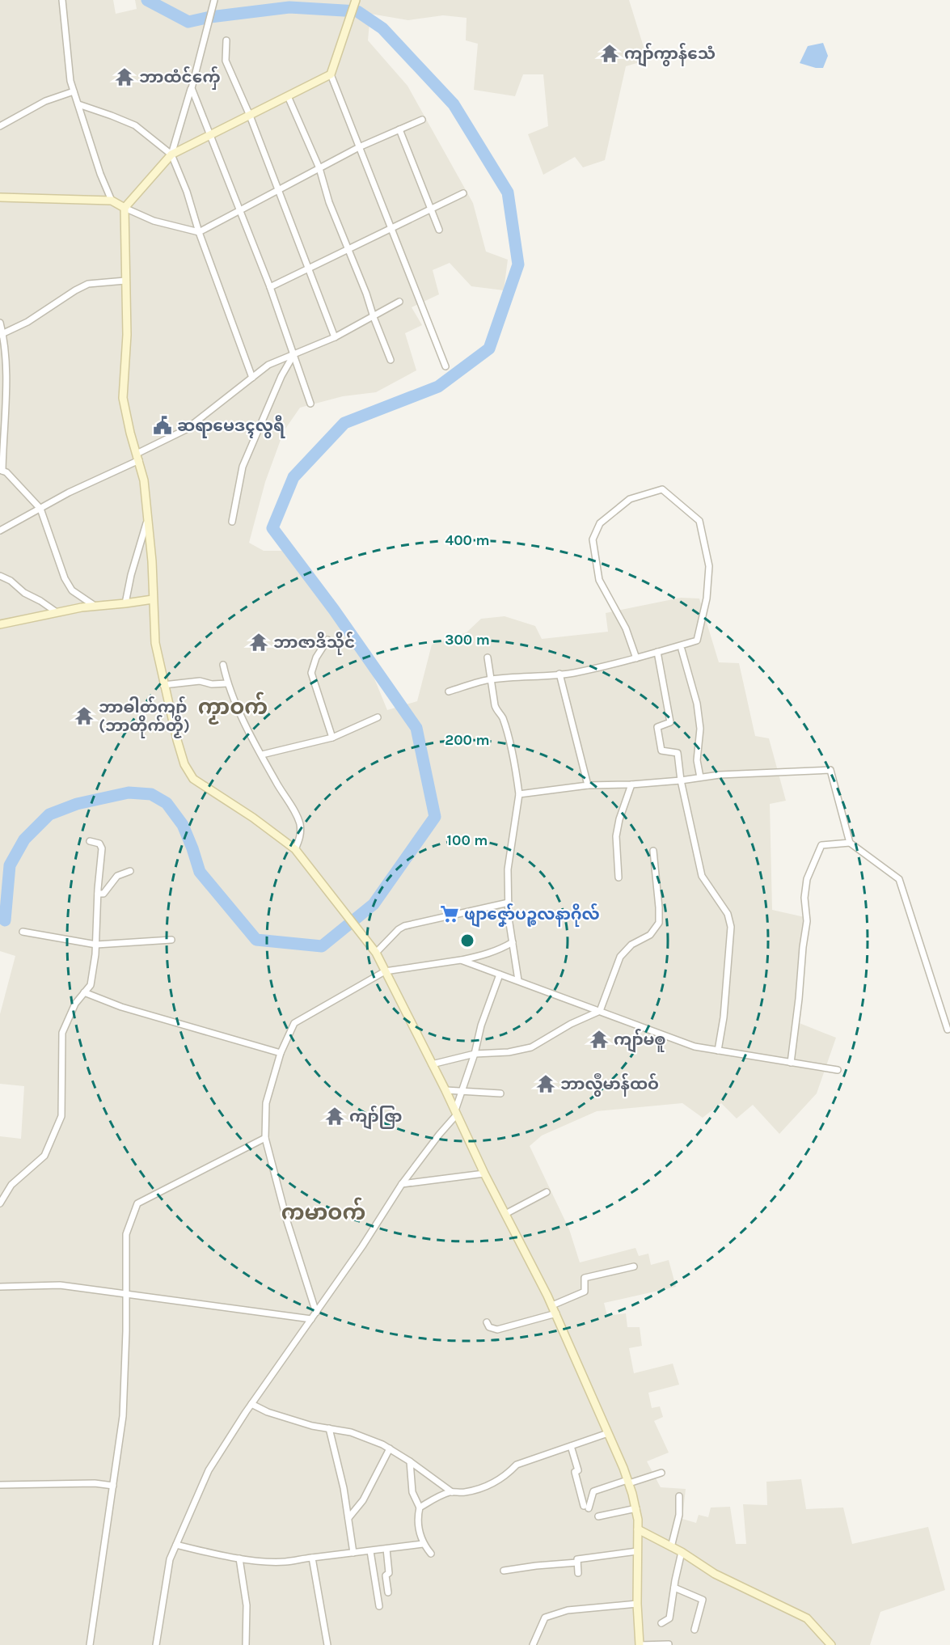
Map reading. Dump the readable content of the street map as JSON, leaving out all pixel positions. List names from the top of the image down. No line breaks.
{"districts":["ကၟာဝက်","ကမာဝက်"],"places":{"temple":["ကျာ်ကွာန်သေံ","ဘာထံင်ကှ်ေ","ဘာဇာဒိသိုင်","ဘာဓါတ်ကျာ် (ဘာတိုက်တၟိ)","ကျာ်မၜူ","ဘာလွဳမာန်ထဝ်","ကျာ်ဇြာ"],"public building":["ဆရာမေဒၚလွရီ"],"supermarket":["ဖျာဇၞော်ပဉ္စလနာဂိုလ်"]},"rings":["400 m","300 m","200 m","100 m"]}
